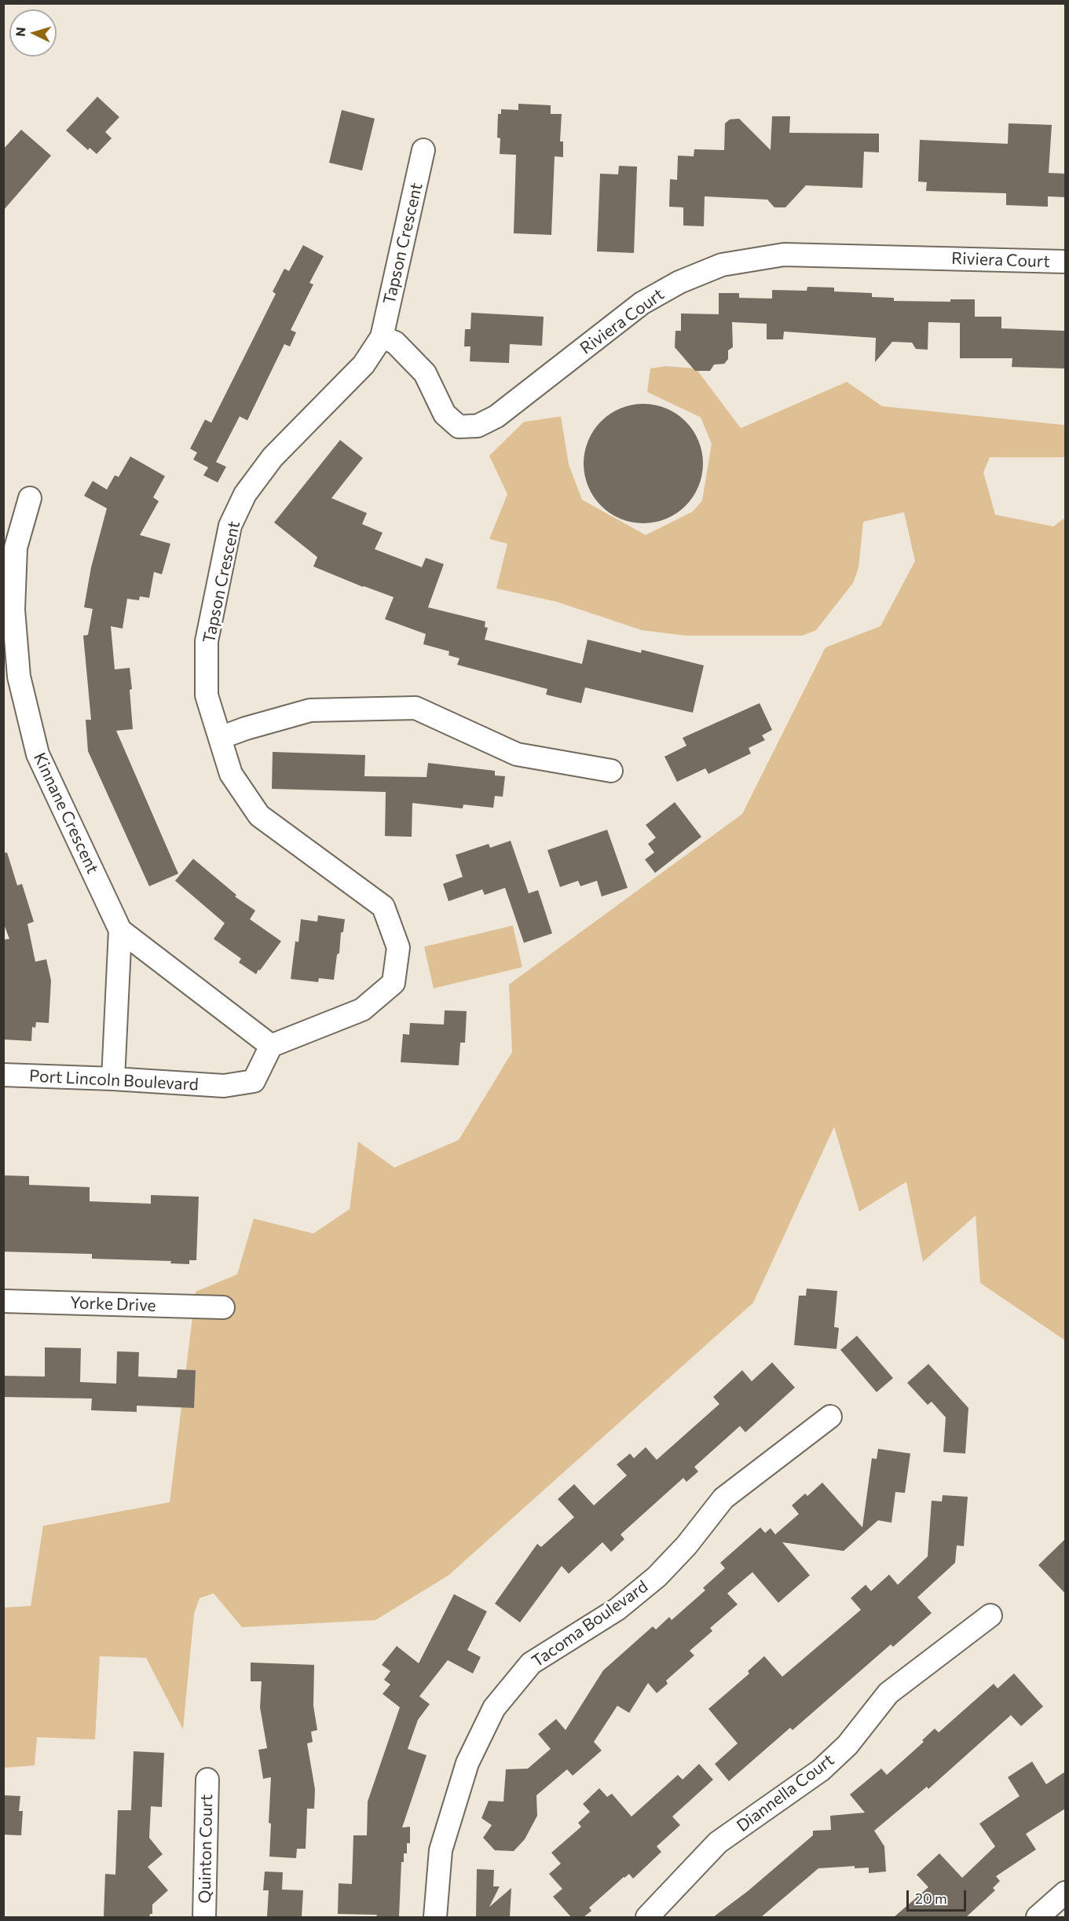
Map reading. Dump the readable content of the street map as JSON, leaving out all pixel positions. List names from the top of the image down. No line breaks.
{"streets":{"street":["Tapson Crescent","Riviera Court","Kinnane Crescent","Port Lincoln Boulevard","Yorke Drive","Tacoma Boulevard","Diannella Court","Quinton Court"]},"crossings":[["Tapson Crescent","Riviera Court"],["Tapson Crescent","Kinnane Crescent"],["Tapson Crescent","Port Lincoln Boulevard"],["Kinnane Crescent","Port Lincoln Boulevard"]],"scale_bar":"20 m","north":"left"}
